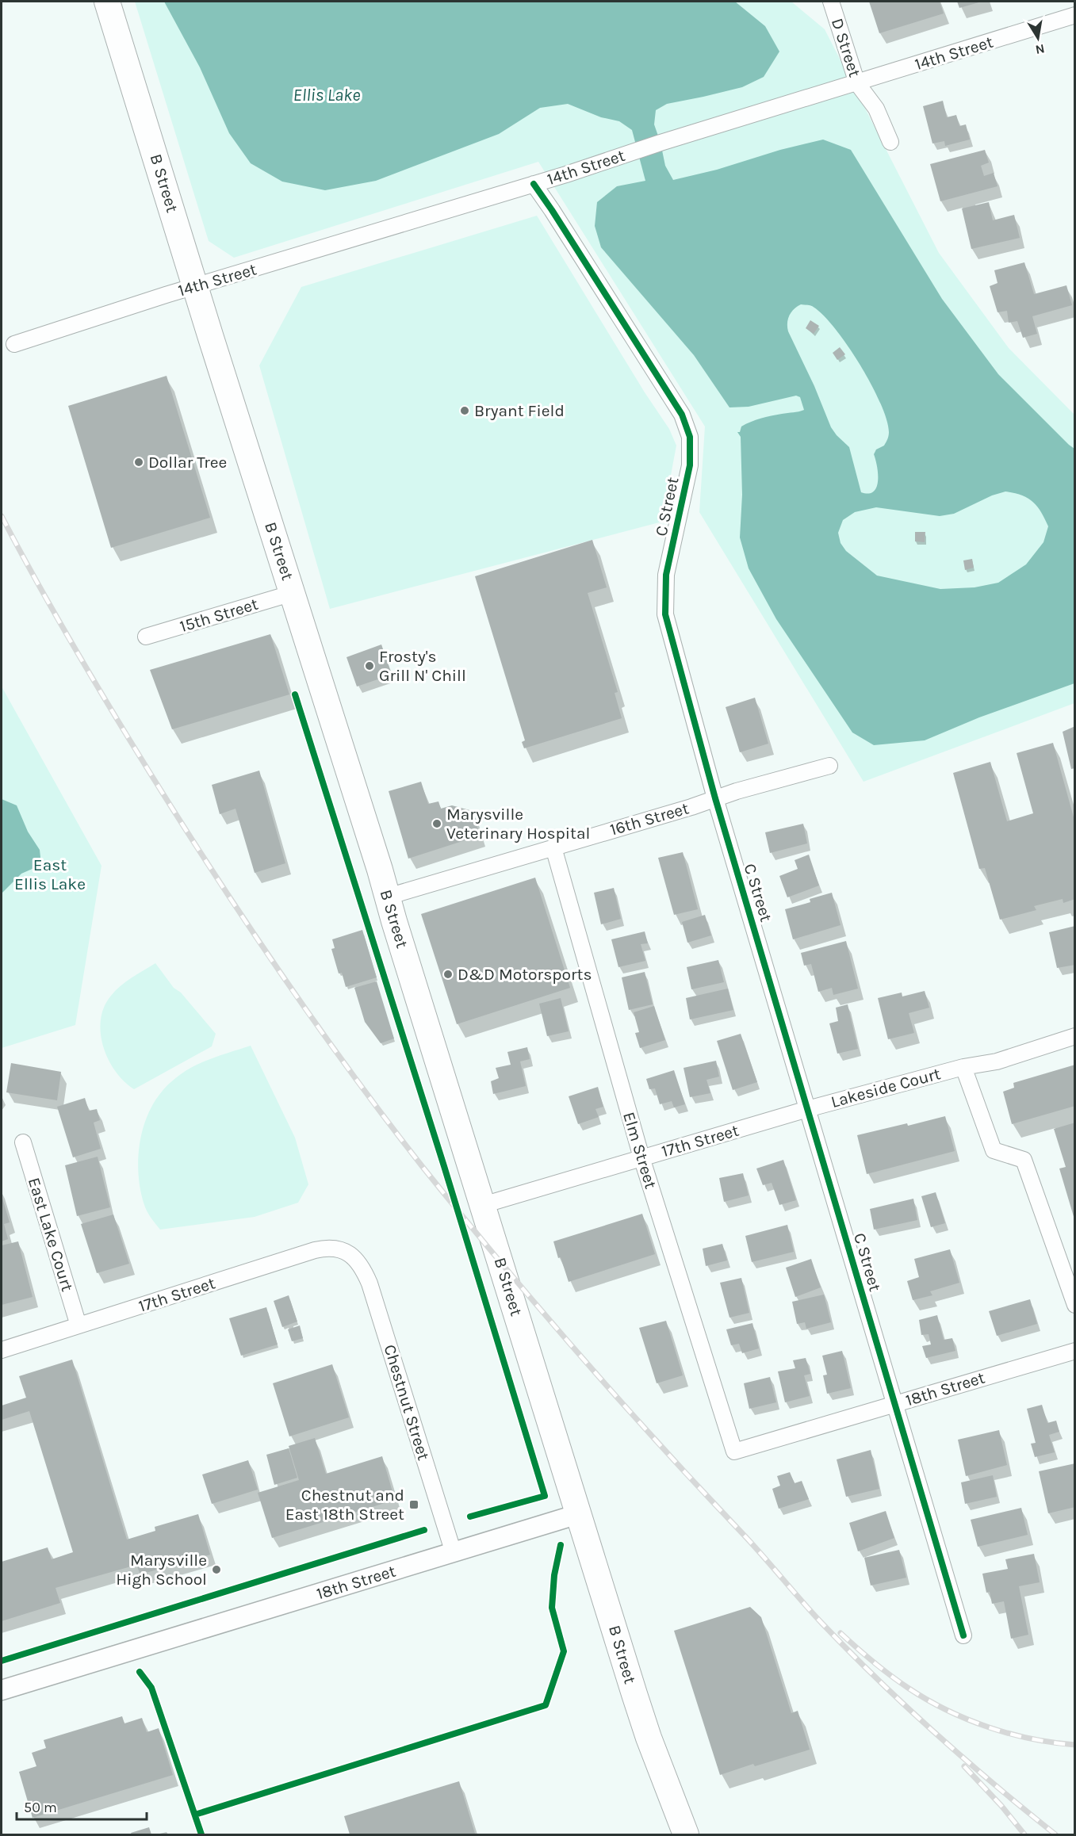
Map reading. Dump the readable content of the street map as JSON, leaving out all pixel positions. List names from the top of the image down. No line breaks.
{"streets":{"highway":["B Street"],"street":["D Street","14th Street","C Street","15th Street","16th Street","Lakeside Court","17th Street","Elm Street","East Lake Court","18th Street","Chestnut Street"]},"crossings":[["D Street","14th Street"],["14th Street","B Street"],["14th Street","C Street"],["B Street","15th Street"],["B Street","16th Street"],["B Street","17th Street"],["B Street","18th Street"],["C Street","16th Street"],["C Street","Lakeside Court"],["C Street","17th Street"],["C Street","18th Street"],["16th Street","Elm Street"],["Lakeside Court","17th Street"],["17th Street","Elm Street"],["17th Street","East Lake Court"],["17th Street","Chestnut Street"],["Elm Street","18th Street"],["18th Street","Chestnut Street"]],"water":["Ellis Lake"],"parks":["East Ellis Lake"],"places":{"other":["Bryant Field","Dollar Tree","Frosty's Grill N' Chill","Marysville Veterinary Hospital","D&D Motorsports","Marysville High School"],"transit":["Chestnut and East 18th Street"]},"scale_bar":"50 m","north":"bottom"}
